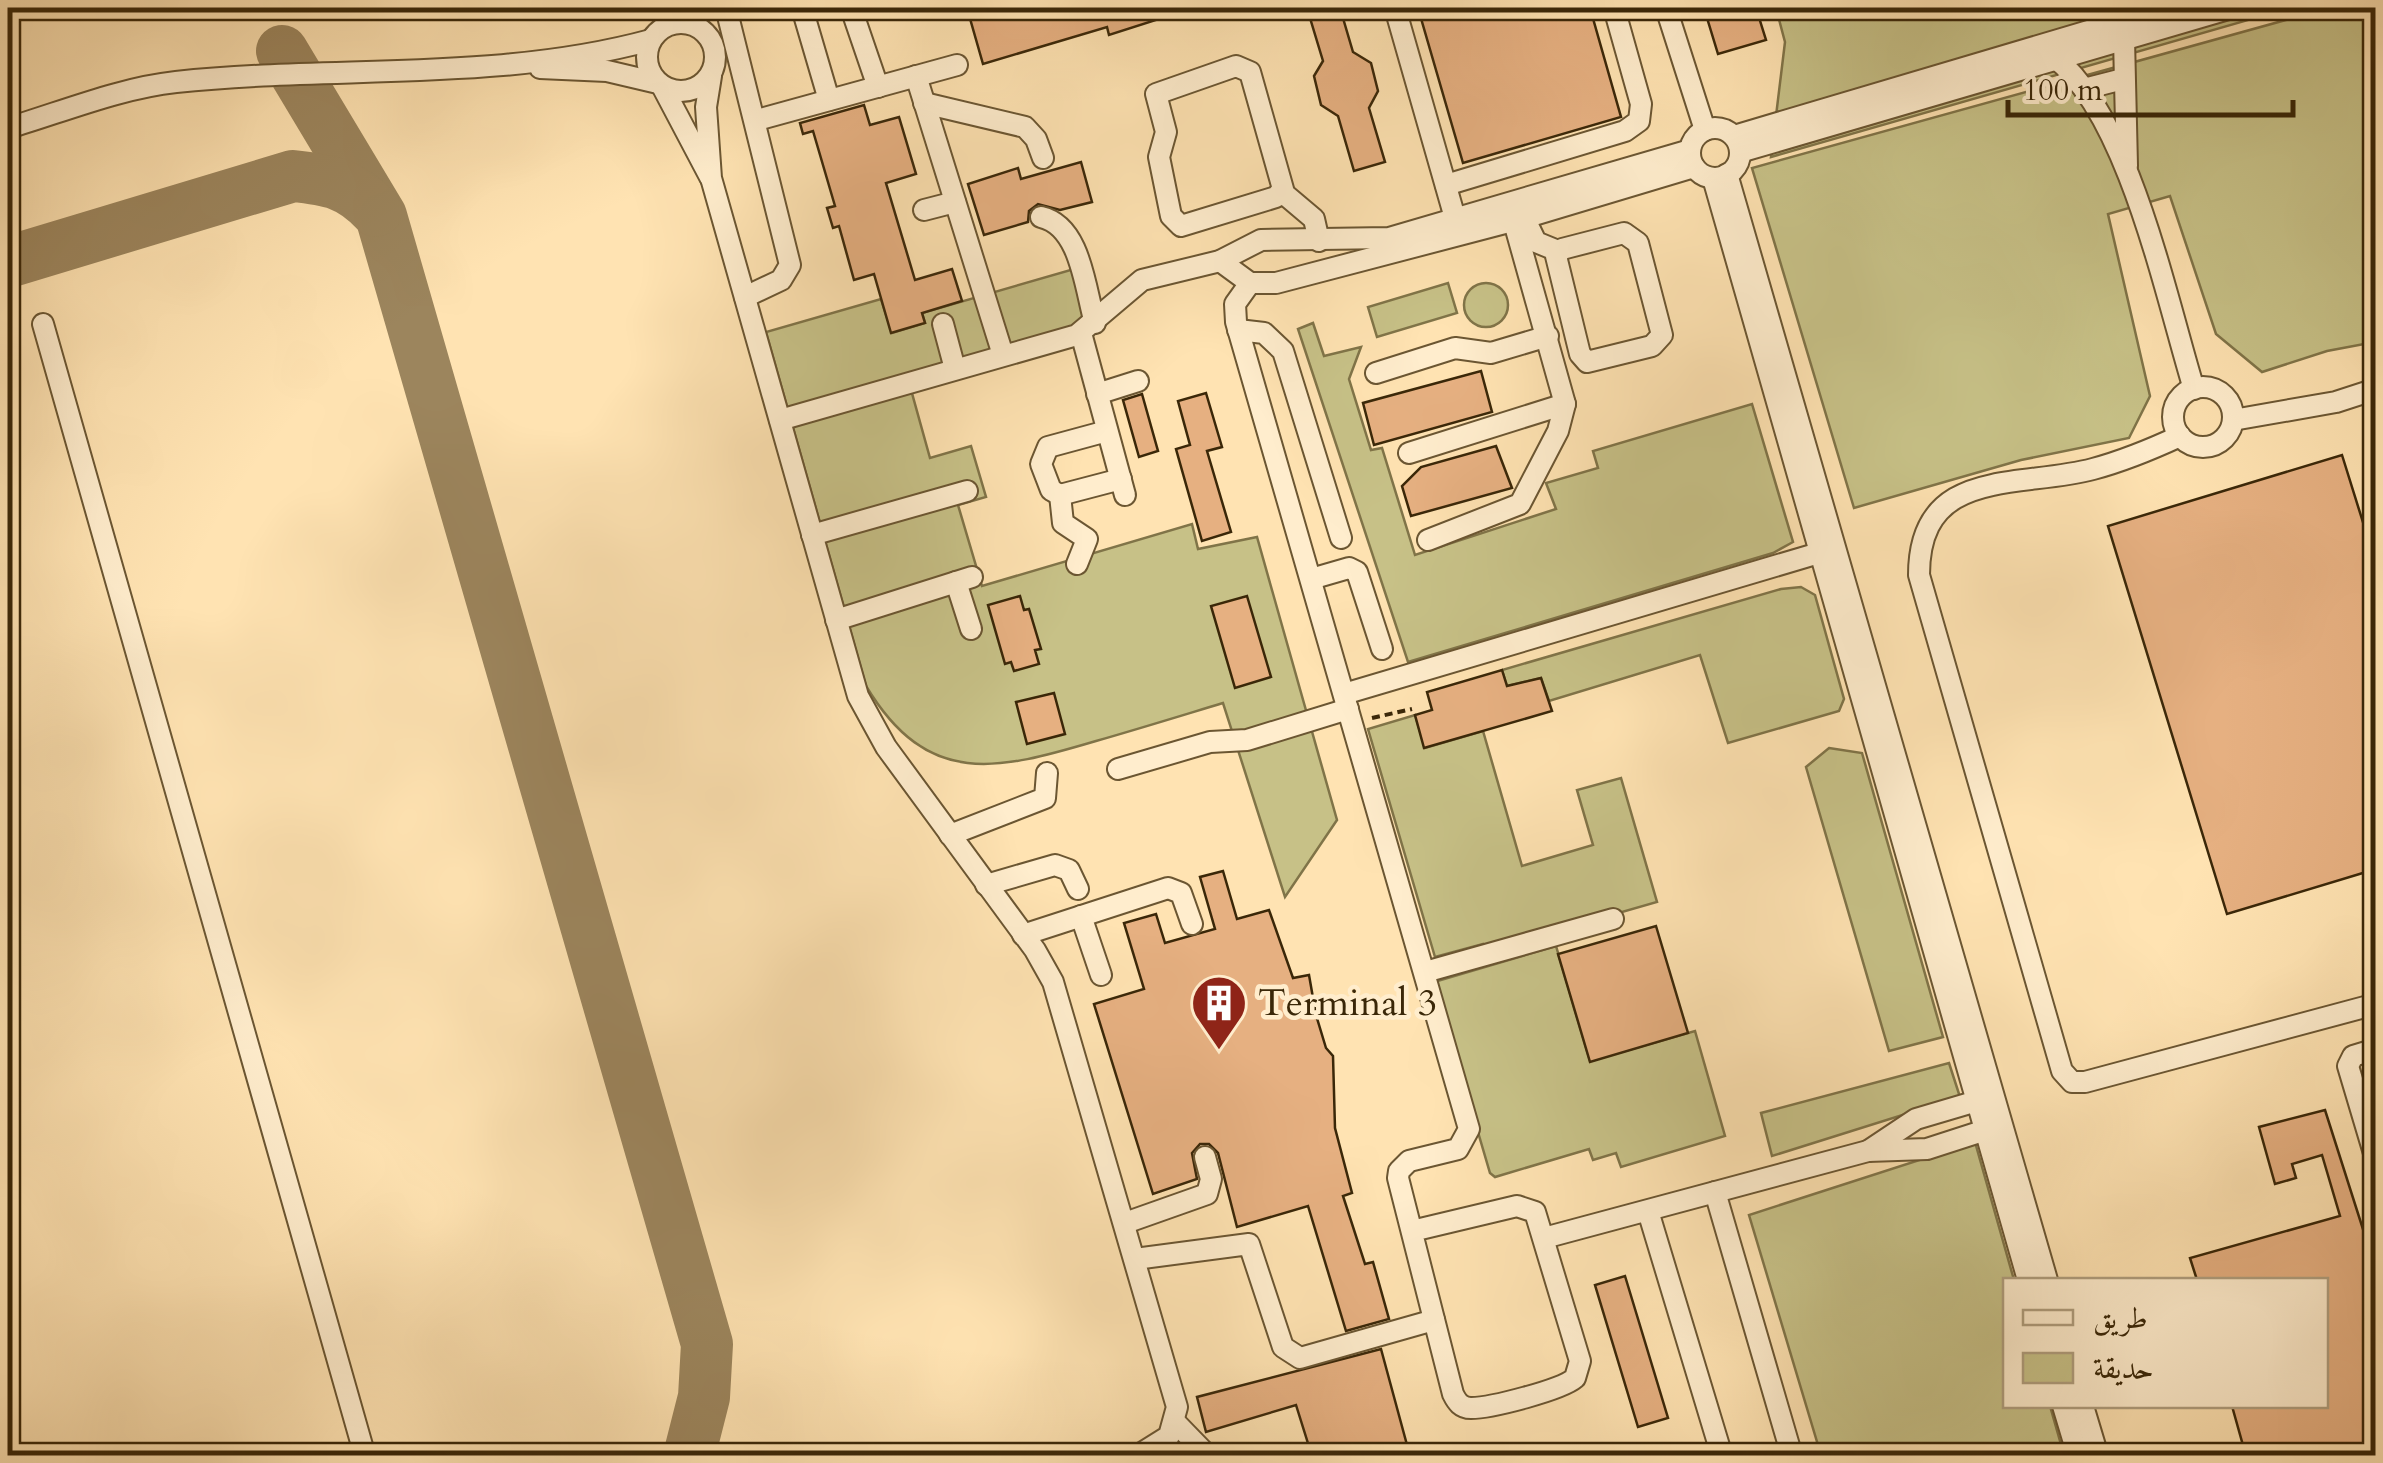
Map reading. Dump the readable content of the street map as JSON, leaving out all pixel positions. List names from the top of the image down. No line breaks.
{"places":{"building":["Terminal 3"]},"legend":["طريق","حديقة"],"scale_bar":"100 m"}
